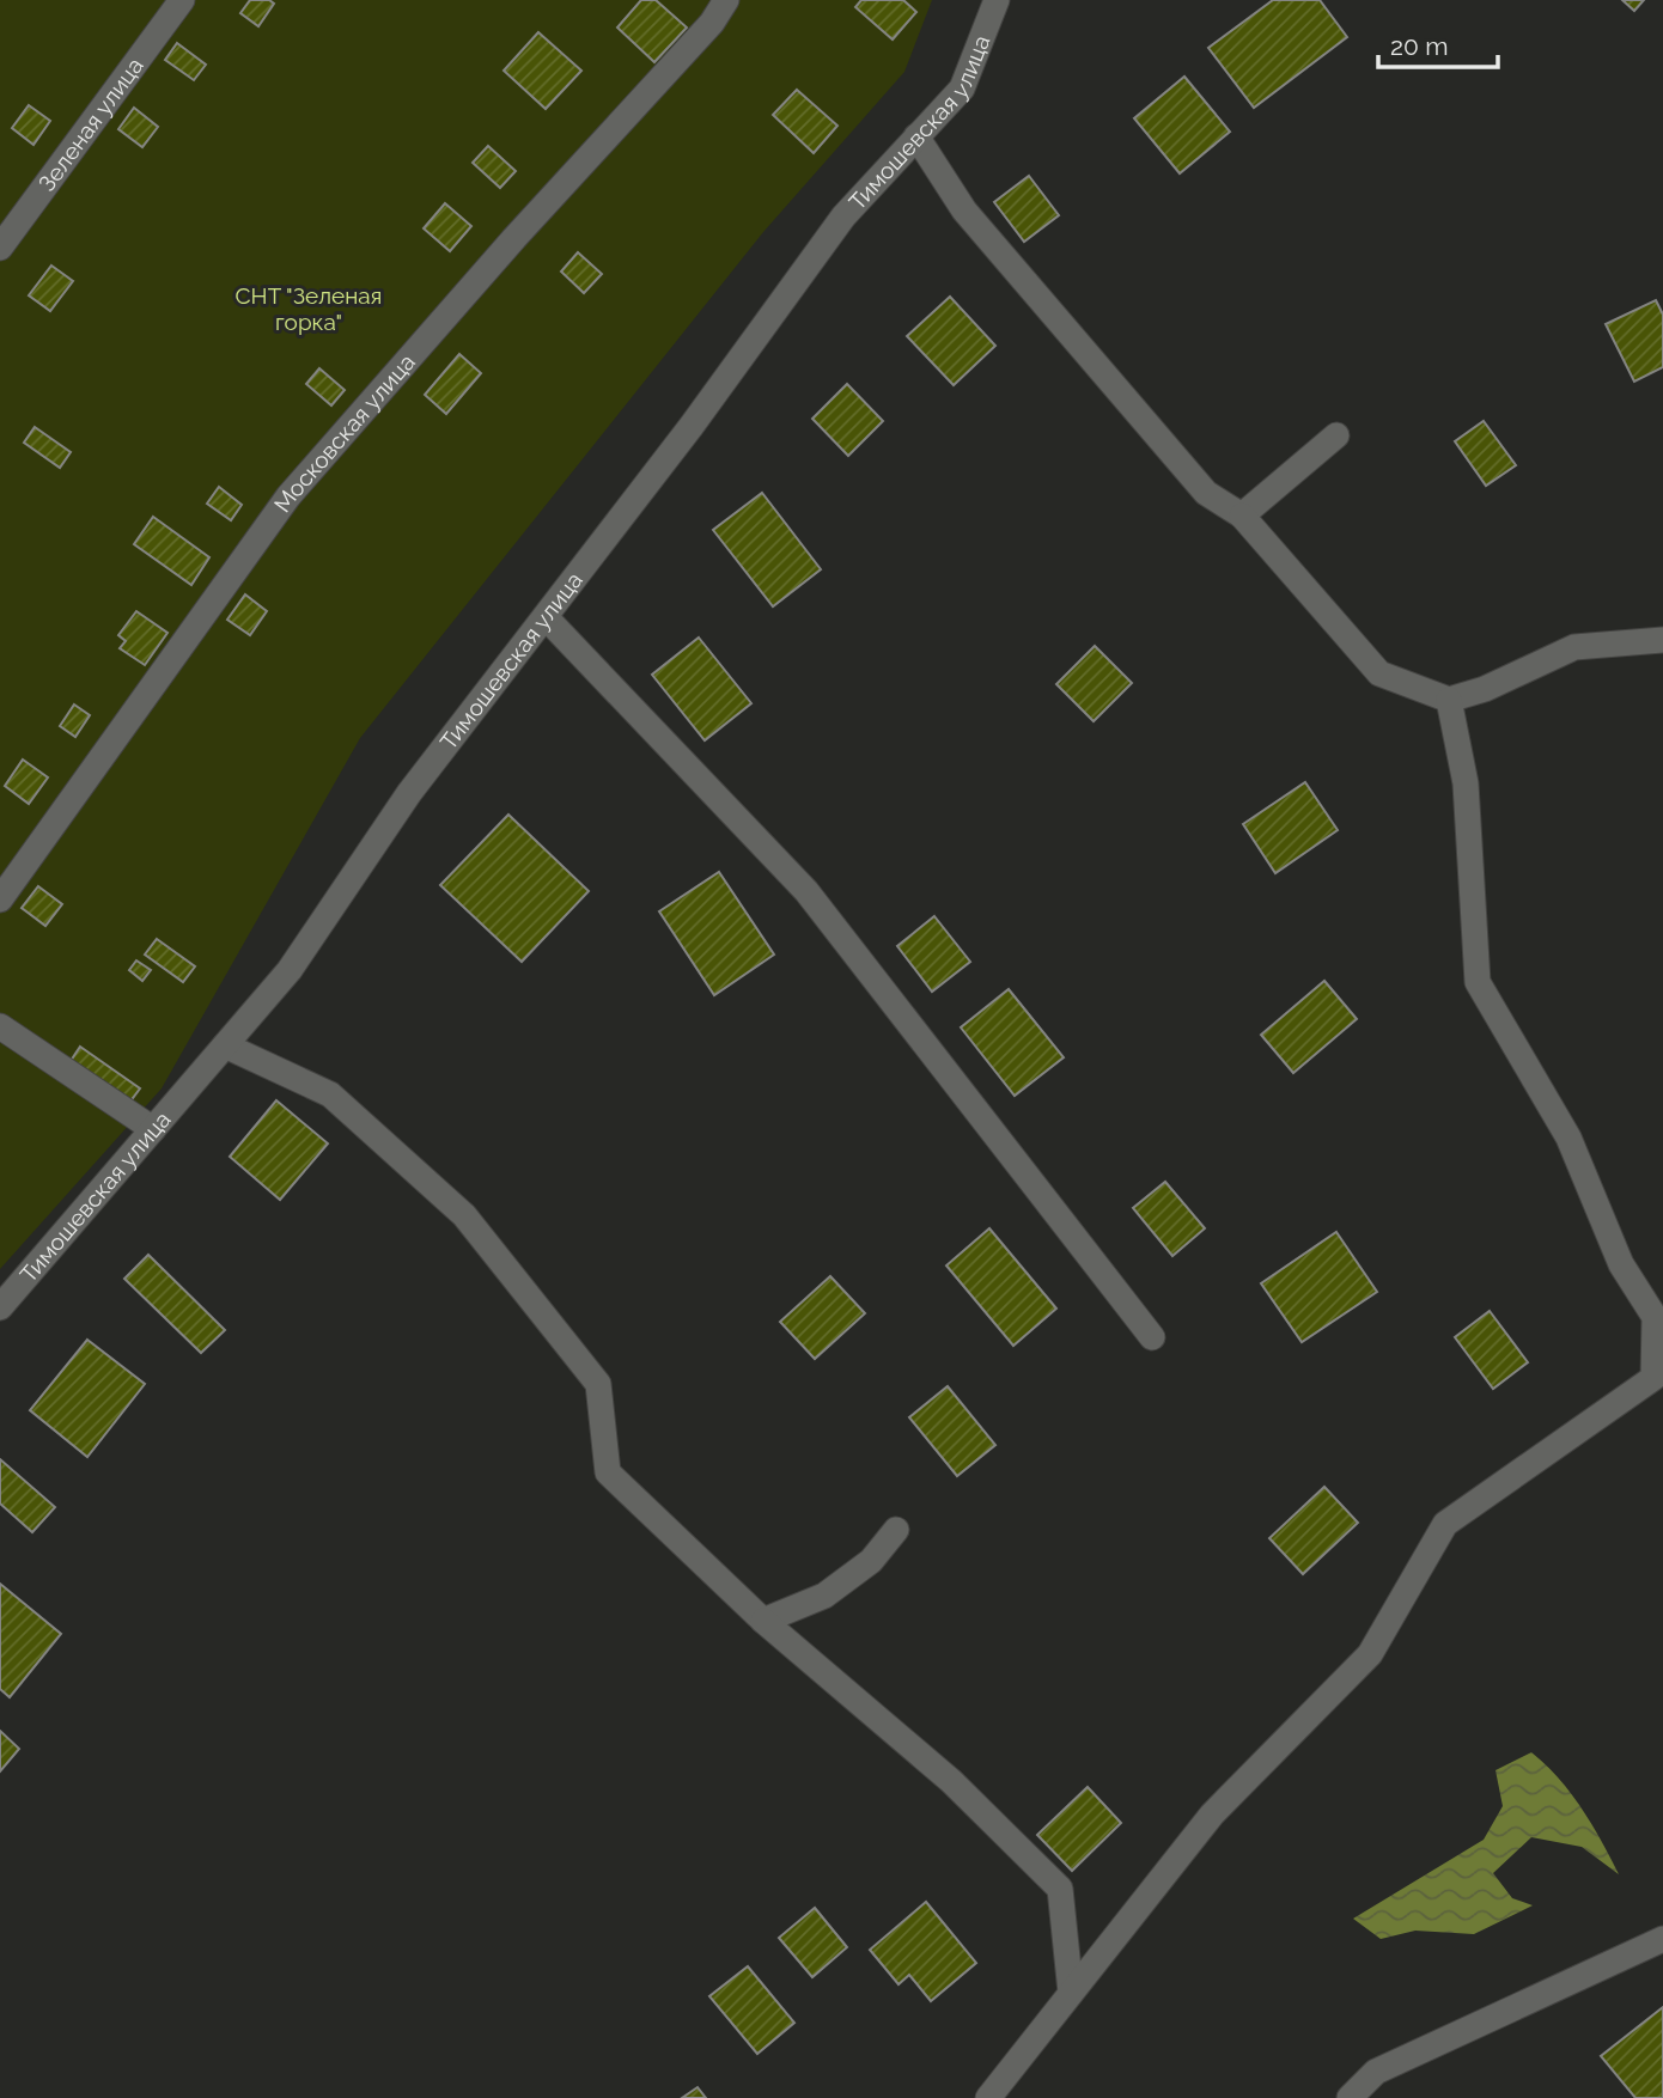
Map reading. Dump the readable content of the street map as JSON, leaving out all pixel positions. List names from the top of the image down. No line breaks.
{"streets":{"street":["Тимошевская улица","Зеленая улица","Московская улица"]},"parks":["СНТ \"Зеленая горка\""],"scale_bar":"20 m"}
